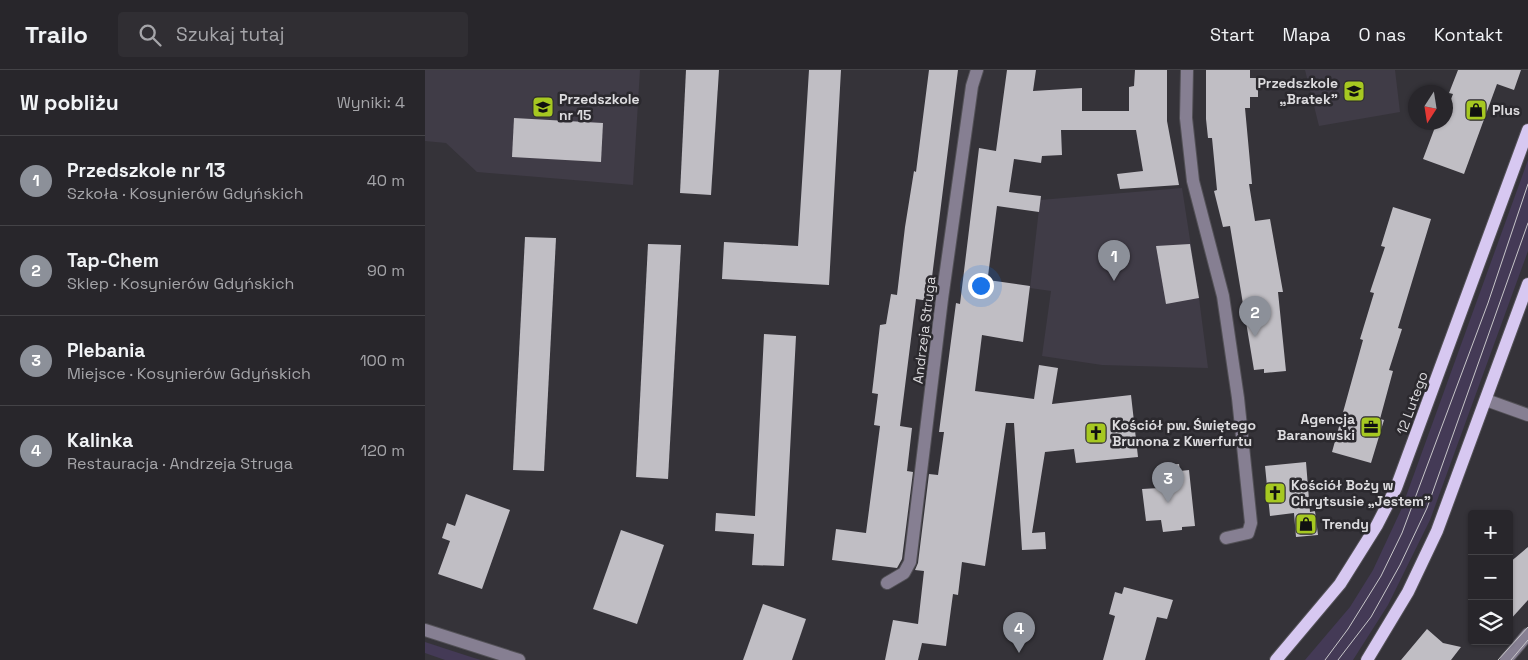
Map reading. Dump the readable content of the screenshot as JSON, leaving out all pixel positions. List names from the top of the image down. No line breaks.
{"streets":{"main road":["12 Lutego"],"street":["Andrzeja Struga"]},"places":{"school or university":["Przedszkole „Bratek”","Przedszkole nr 15"],"shop":["Plus","Trendy"],"office":["Agencja Baranowski"],"church":["Kościół pw. Świętego Brunona z Kwerfurtu","Kościół Boży w Chrytsusie „Jestem”"]},"north":"bottom","page":{"header":"Trailo","search":"Szukaj tutaj","nav":["Start","Mapa","O nas","Kontakt"],"heading":["W pobliżu","Wyniki: 4"],"list":[{"mark":"1","name":"Przedszkole nr 13","note":"Szkoła · Kosynierów Gdyńskich","value":"40 m"},{"mark":"2","name":"Tap-Chem","note":"Sklep · Kosynierów Gdyńskich","value":"90 m"},{"mark":"3","name":"Plebania","note":"Miejsce · Kosynierów Gdyńskich","value":"100 m"},{"mark":"4","name":"Kalinka","note":"Restauracja · Andrzeja Struga","value":"120 m"}],"pins":["1","2","3","4"],"map_buttons":["+","−"]}}
